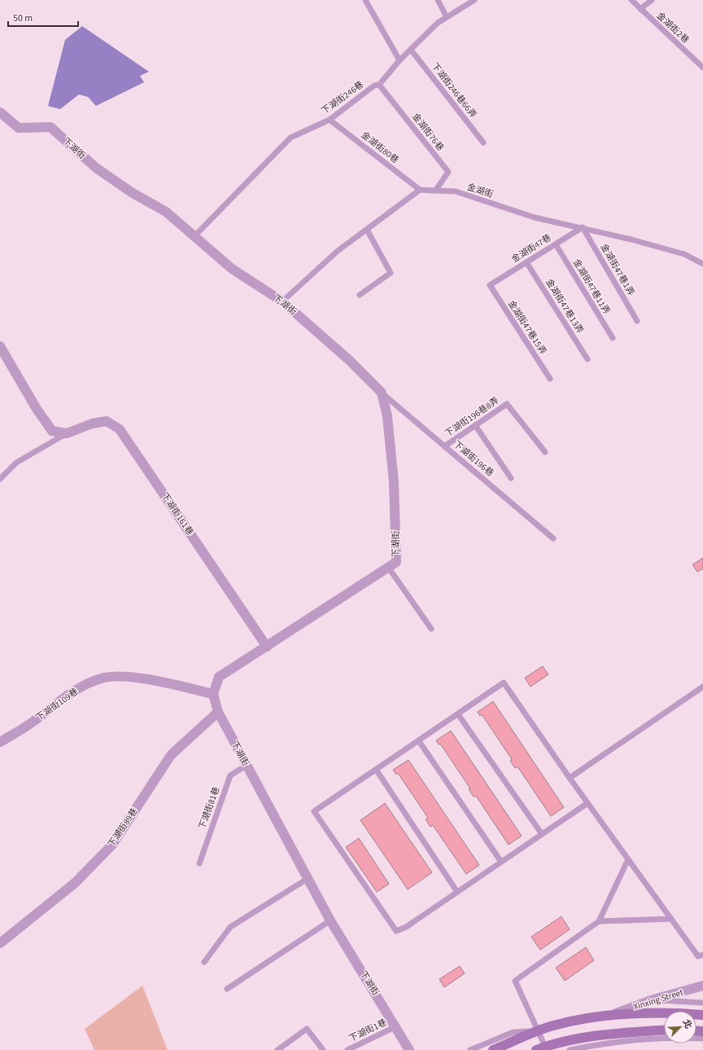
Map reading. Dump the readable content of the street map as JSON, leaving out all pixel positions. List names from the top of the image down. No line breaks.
{"streets":{"street":["下湖街","下湖街161巷","下湖街109巷","下湖街89巷","Xinxing Street"],"lane":["金湖街2巷","下湖街246巷66弄","下湖街246巷","金湖街76巷","金湖街80巷","金湖街","金湖街47巷","金湖街47巷1弄","金湖街47巷11弄","金湖街47巷13弄","金湖街47巷15弄","下湖街196巷8弄","下湖街196巷","下湖街81巷","下湖街1巷"]},"crossings":[["下湖街246巷66弄","下湖街246巷"],["下湖街246巷","金湖街76巷"],["下湖街246巷","金湖街80巷"],["下湖街246巷","下湖街"],["金湖街76巷","金湖街"],["金湖街80巷","金湖街"],["下湖街","下湖街196巷"],["下湖街","下湖街161巷"],["下湖街","下湖街109巷"],["下湖街","下湖街81巷"],["下湖街","下湖街89巷"],["下湖街","下湖街1巷"],["金湖街","金湖街47巷"],["金湖街","金湖街47巷1弄"],["金湖街47巷","金湖街47巷1弄"],["金湖街47巷","金湖街47巷11弄"],["金湖街47巷","金湖街47巷13弄"],["金湖街47巷","金湖街47巷15弄"],["下湖街196巷8弄","下湖街196巷"]],"scale_bar":"50 m","north":"top right"}
